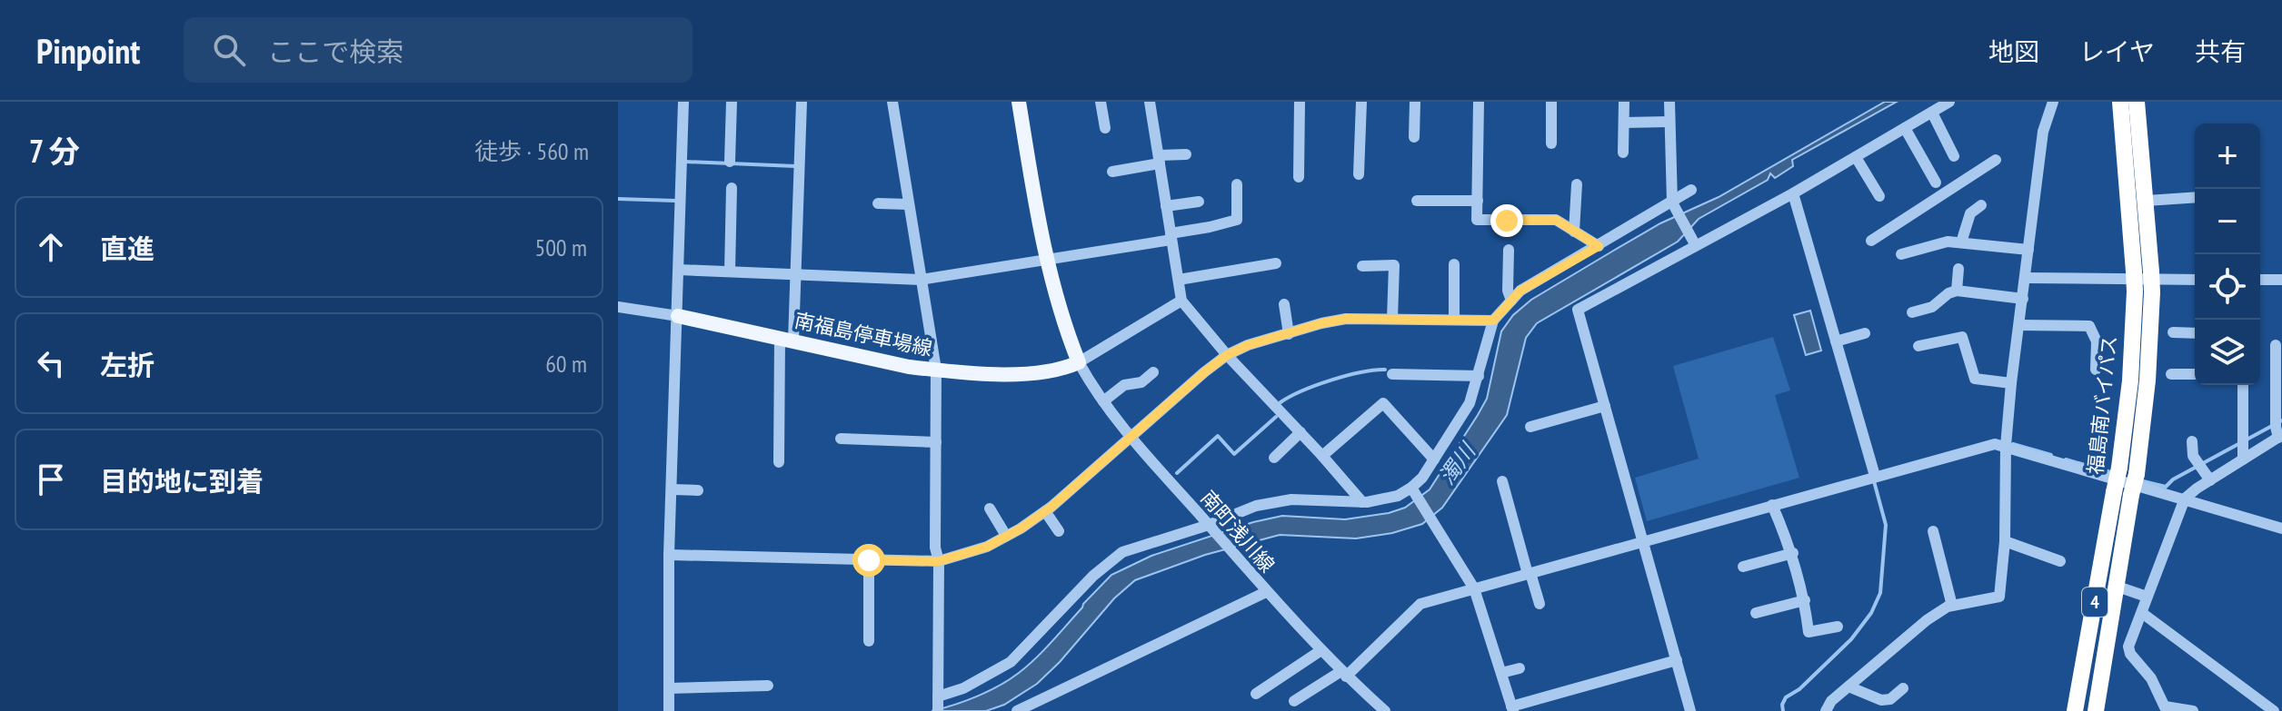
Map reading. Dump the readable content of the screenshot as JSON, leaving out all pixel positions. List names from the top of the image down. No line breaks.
{"streets":{"highway":["福島南バイパス","4"],"main road":["南福島停車場線"],"street":["南町浅川線"]},"crossings":[["南福島停車場線","南町浅川線"]],"water":["濁川"],"page":{"header":"Pinpoint","search":"ここで検索","nav":["地図","レイヤ","共有"],"heading":["7 分","徒歩 · 560 m"],"map_buttons":["+","−"],"list":[["直進","500 m"],["左折","60 m"],"目的地に到着"]}}
